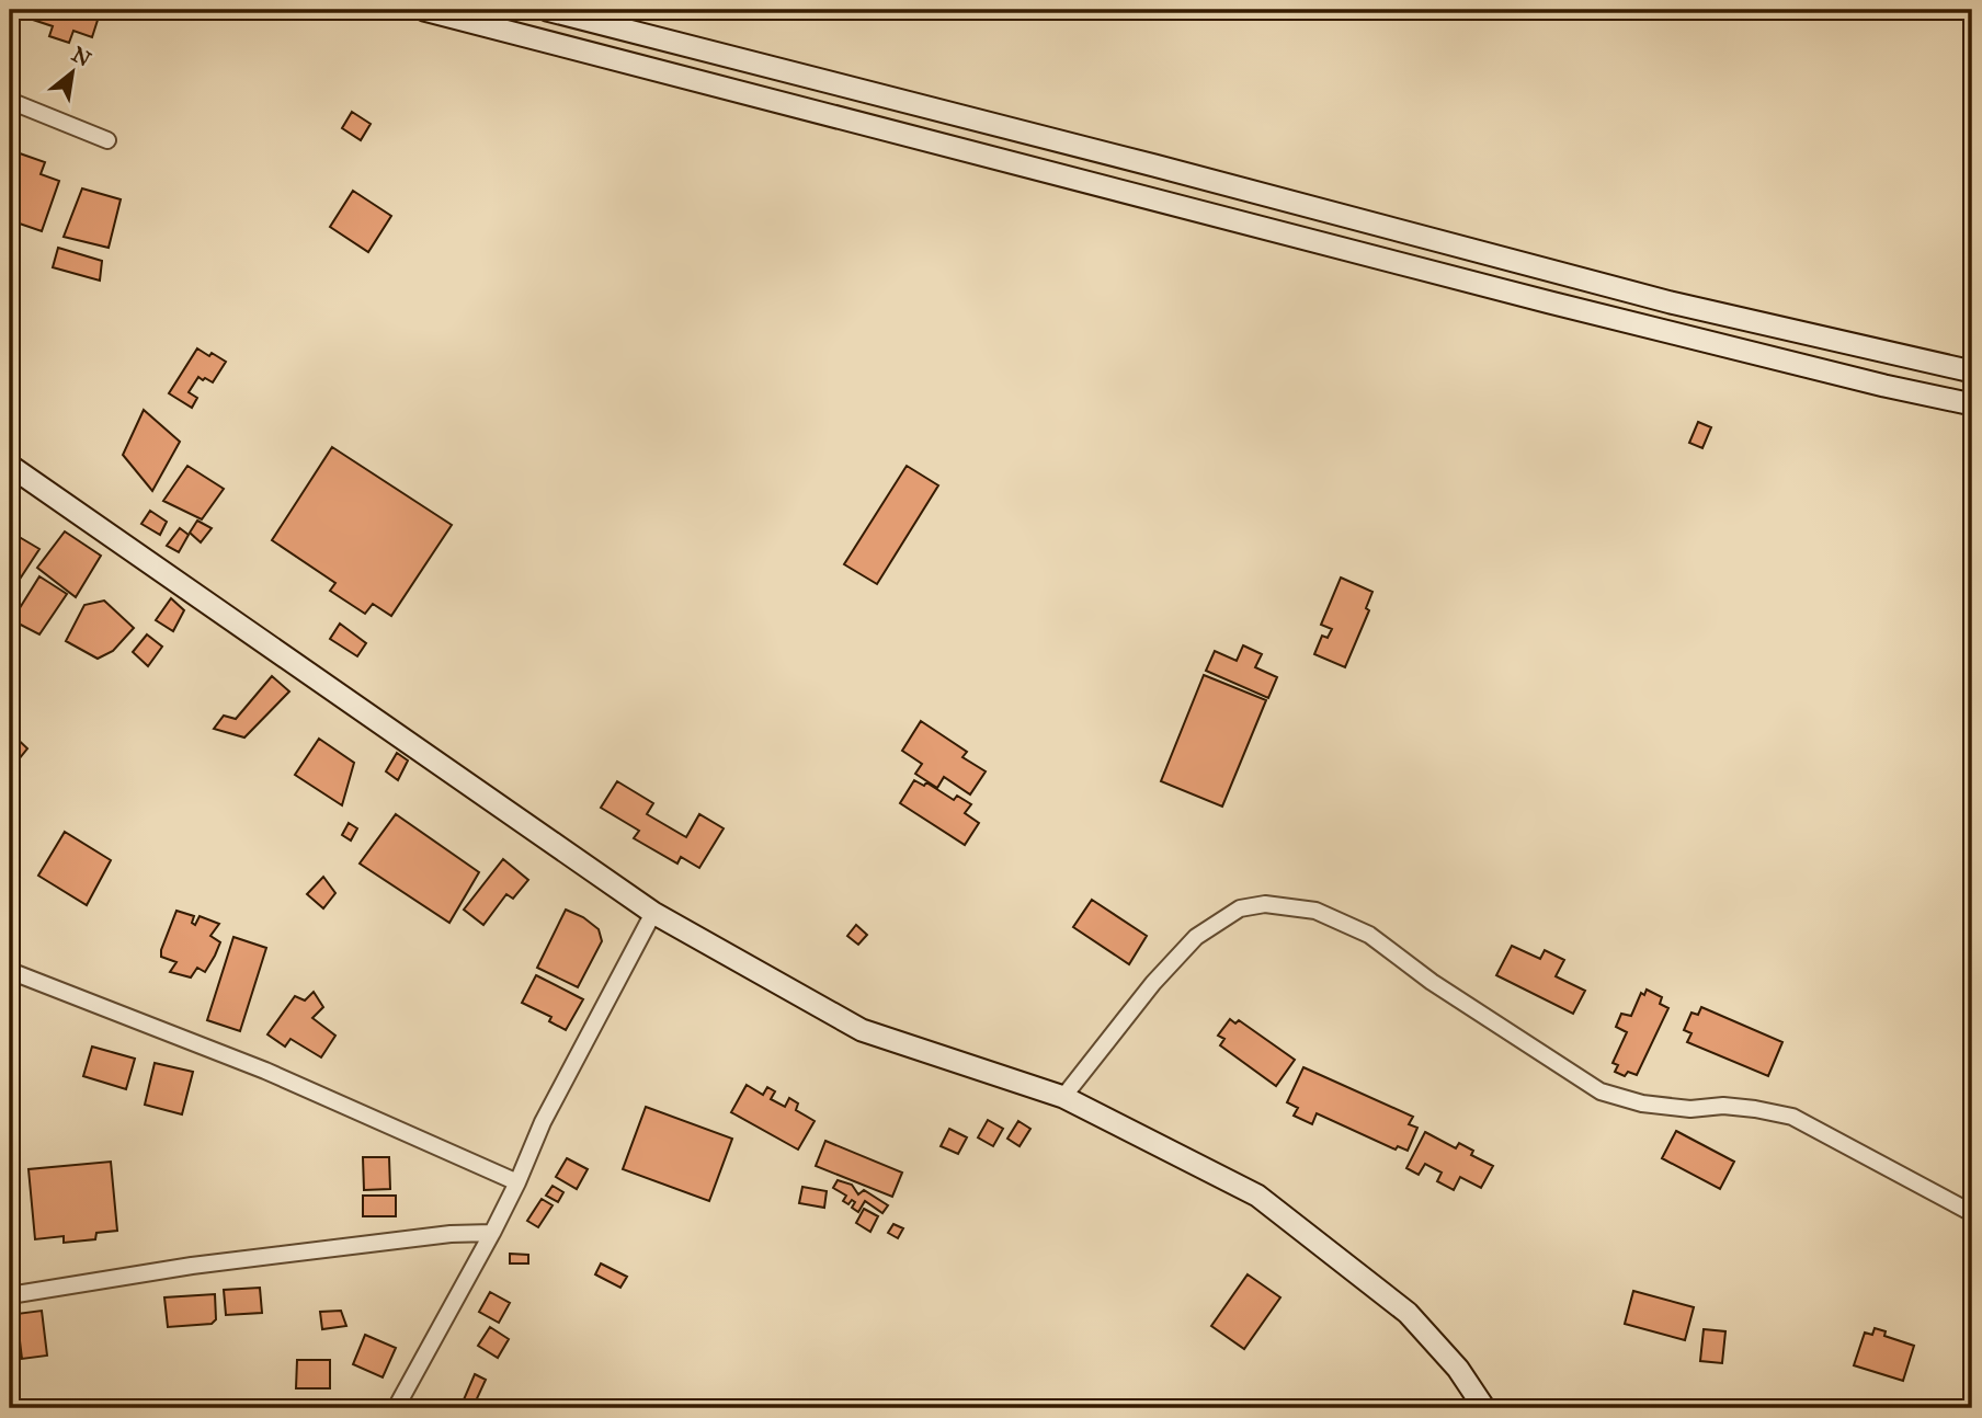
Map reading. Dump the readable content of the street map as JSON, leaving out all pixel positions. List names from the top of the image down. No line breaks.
{"north":"top right"}
